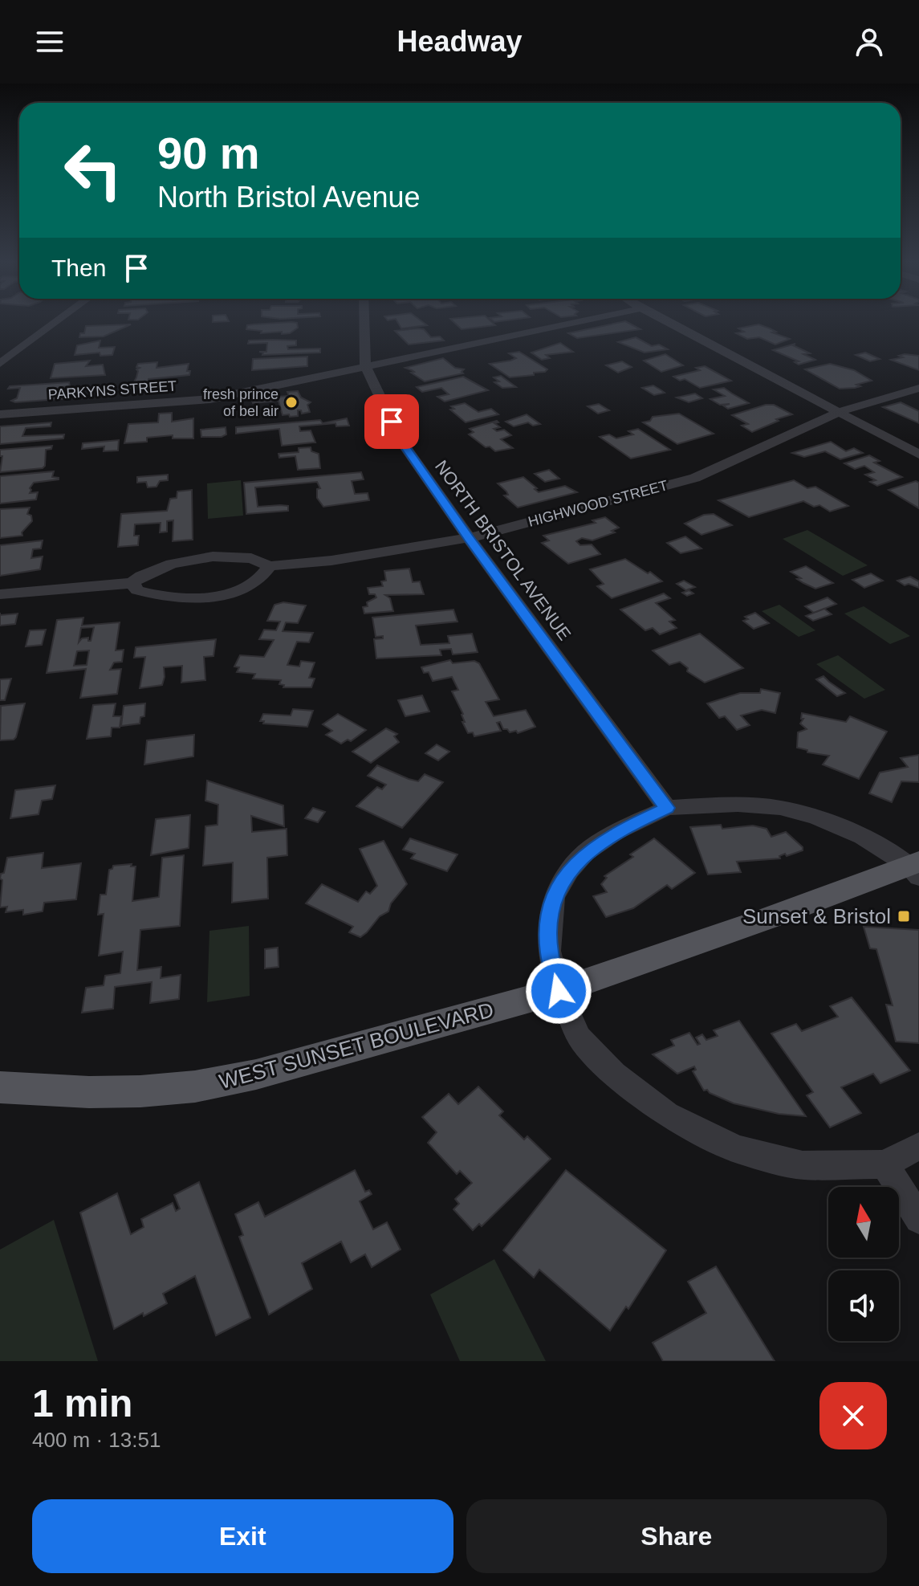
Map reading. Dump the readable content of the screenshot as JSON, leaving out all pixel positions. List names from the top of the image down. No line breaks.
{"streets":{"main road":["WEST SUNSET BOULEVARD"],"street":["PARKYNS STREET","HIGHWOOD STREET","NORTH BRISTOL AVENUE"]},"crossings":[["PARKYNS STREET","NORTH BRISTOL AVENUE"],["HIGHWOOD STREET","NORTH BRISTOL AVENUE"]],"places":{"other":["fresh prince of bel air"],"transit":["Sunset & Bristol"]},"north":"top","page":{"header":"Headway","turn":["90 m","North Bristol Avenue"],"then":"Then","heading":["1 min","400 m · 13:51"],"buttons":["Exit","Share"]}}
